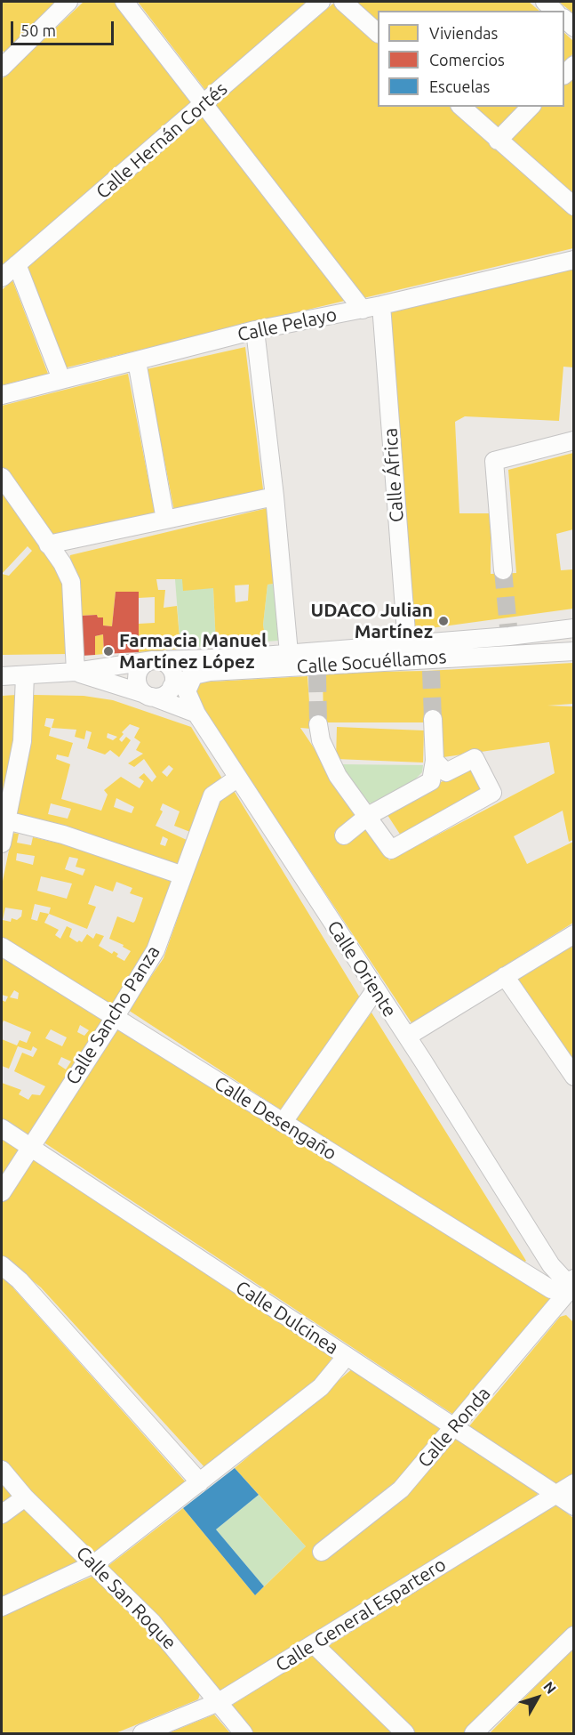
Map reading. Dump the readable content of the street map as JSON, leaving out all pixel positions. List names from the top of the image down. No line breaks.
{"streets":{"street":["Calle Hernán Cortés","Calle Pelayo","Calle África","Calle Socuéllamos","Calle Oriente","Calle Sancho Panza","Calle Desengaño","Calle Dulcinea","Calle Ronda","Calle San Roque","Calle General Espartero"]},"crossings":[["Calle Pelayo","Calle África"],["Calle África","Calle Socuéllamos"],["Calle Socuéllamos","Calle Oriente"],["Calle Oriente","Calle Sancho Panza"],["Calle Oriente","Calle Desengaño"],["Calle Oriente","Calle Ronda"],["Calle Sancho Panza","Calle Desengaño"],["Calle Sancho Panza","Calle Dulcinea"],["Calle Desengaño","Calle Ronda"],["Calle Dulcinea","Calle Ronda"],["Calle Dulcinea","Calle General Espartero"],["Calle San Roque","Calle General Espartero"]],"places":["UDACO Julian Martínez","Farmacia Manuel Martínez López"],"legend":["Viviendas","Comercios","Escuelas"],"scale_bar":"50 m","north":"top right"}
